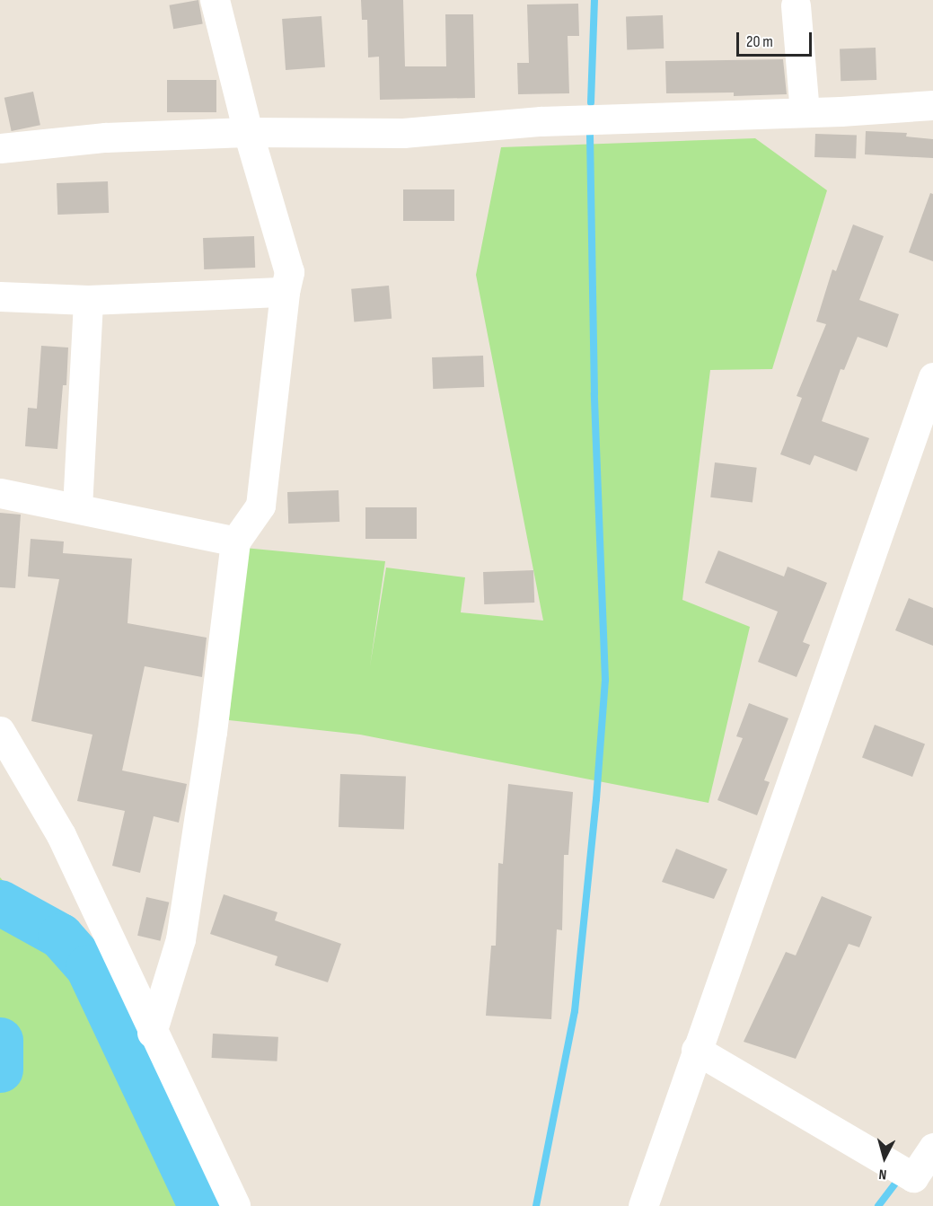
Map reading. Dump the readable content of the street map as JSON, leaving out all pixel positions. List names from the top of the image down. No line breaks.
{"scale_bar":"20 m","north":"bottom"}
